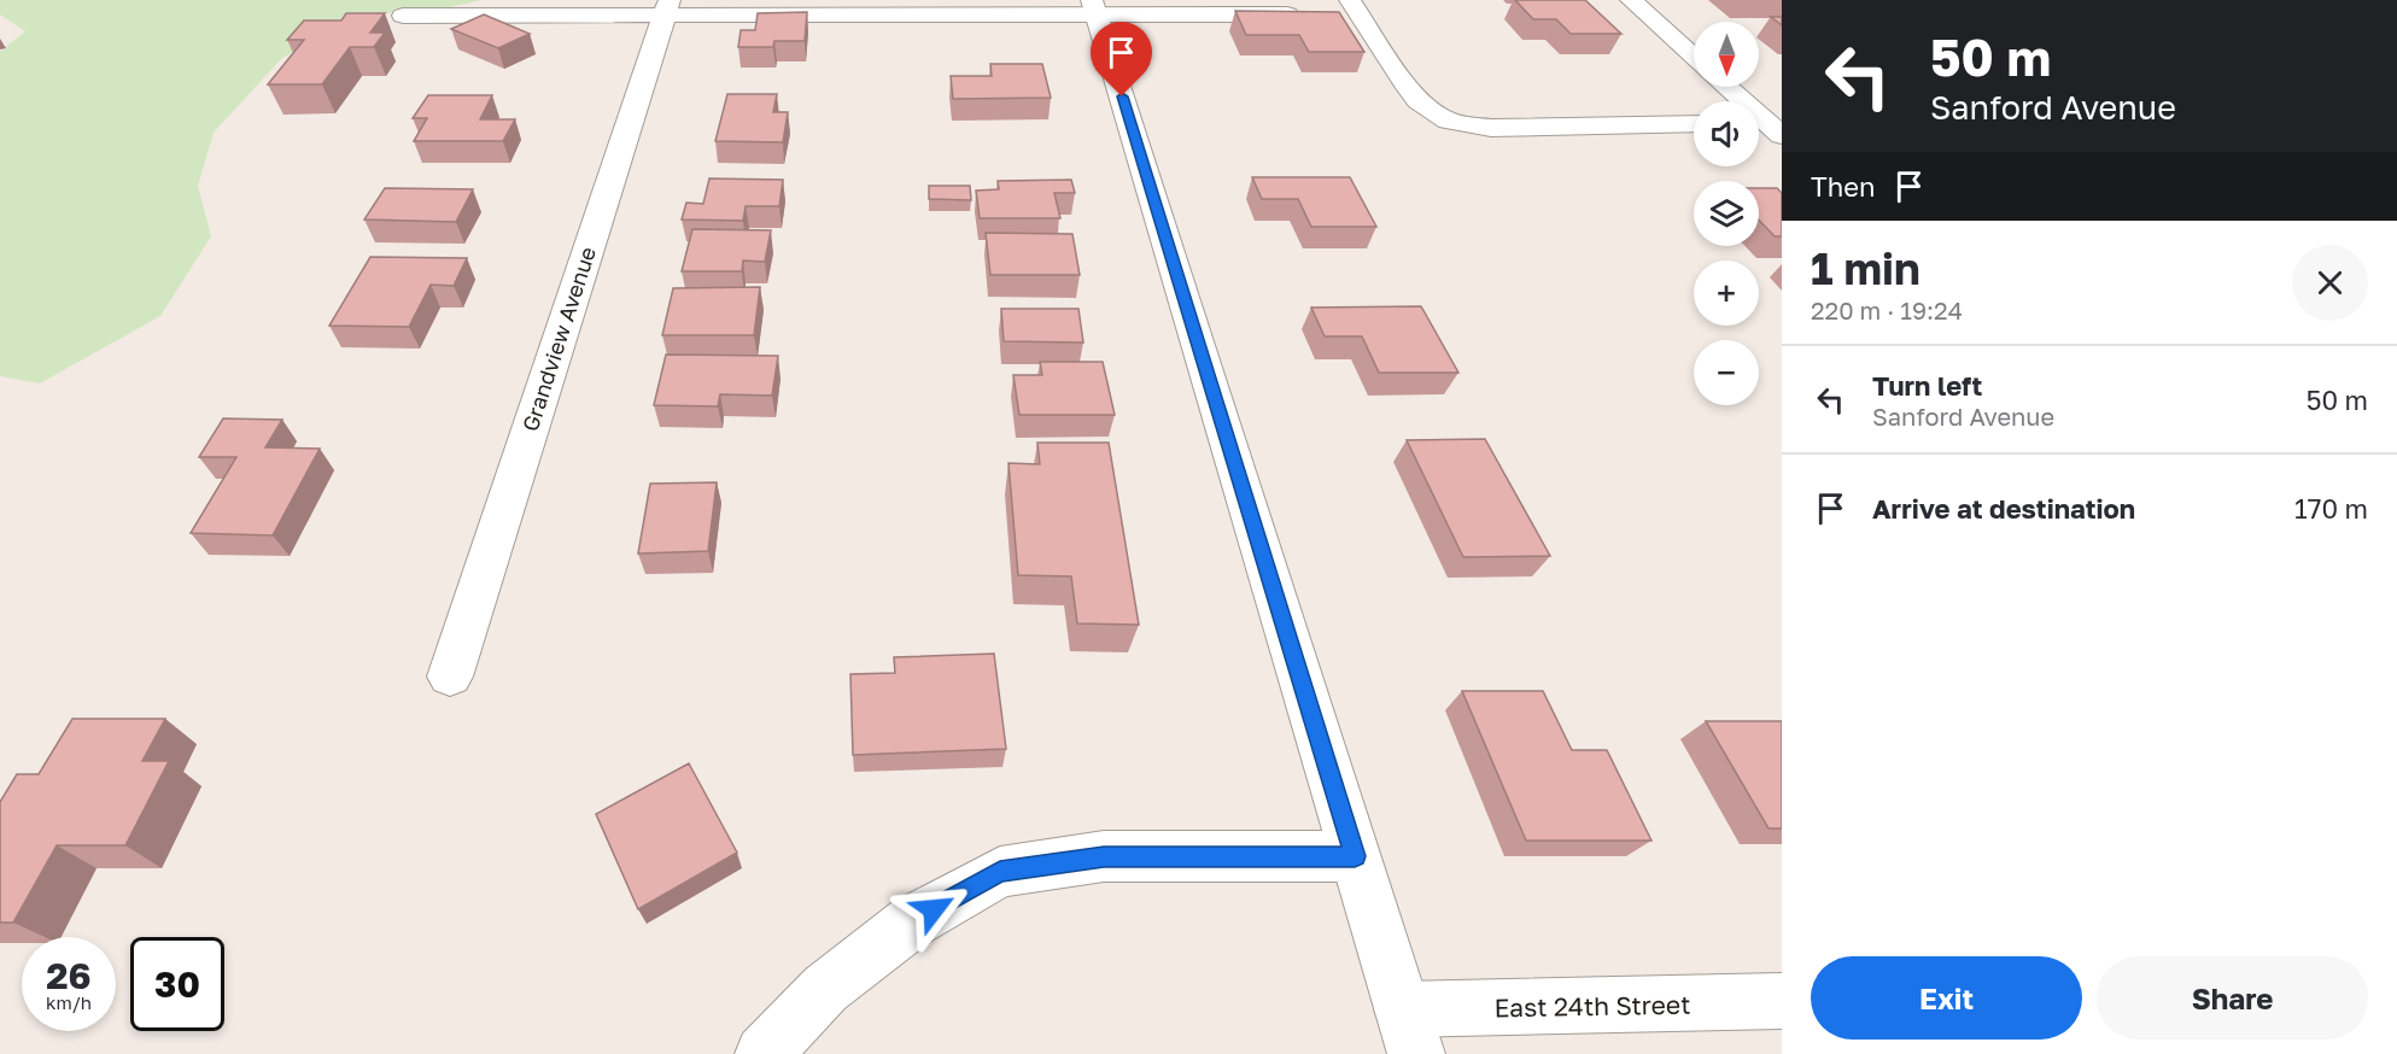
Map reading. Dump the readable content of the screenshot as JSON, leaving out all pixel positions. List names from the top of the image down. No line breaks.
{"streets":{"street":["Grandview Avenue","East 24th Street"]},"north":"bottom","page":{"turn":["50 m","Sanford Avenue"],"map_buttons":["+","−"],"then":"Then","heading":["1 min","220 m · 19:24"],"list":[{"name":"Turn left","note":"Sanford Avenue","value":"50 m"},{"name":"Arrive at destination","value":"170 m"}],"speed":"26 km/h","limit":"30","buttons":["Exit","Share"]}}
